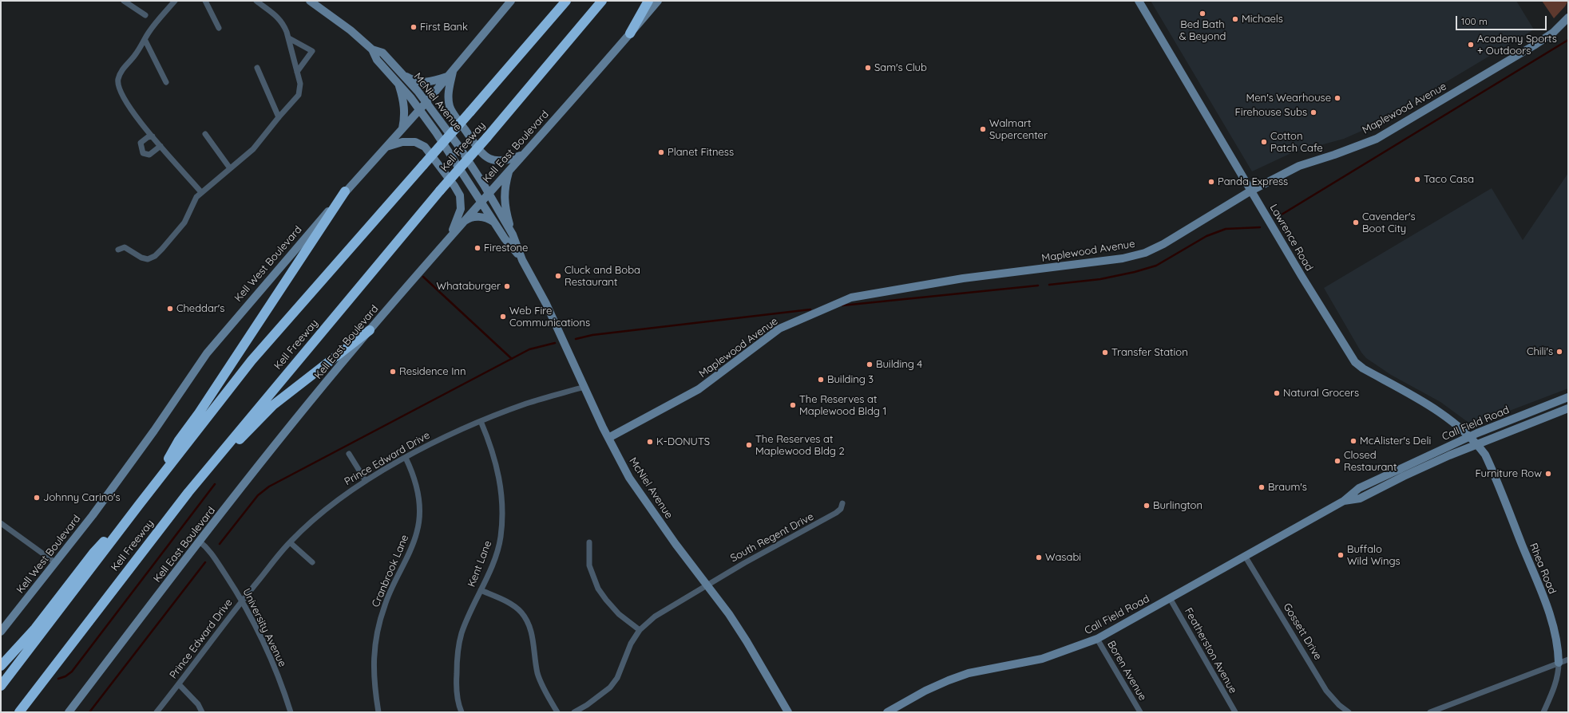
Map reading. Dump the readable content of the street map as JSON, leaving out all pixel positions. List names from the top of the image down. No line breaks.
{"streets":{"highway":["Kell Freeway"],"main road":["McNiel Avenue","Maplewood Avenue","Kell East Boulevard","Lawrence Road","Kell West Boulevard","Call Field Road","Rhea Road"],"street":["Prince Edward Drive","South Regent Drive","Kent Lane","Cranbrook Lane","University Avenue","Gossett Drive","Featherston Avenue","Boren Avenue"]},"crossings":[["McNiel Avenue","Maplewood Avenue"],["McNiel Avenue","Kell East Boulevard"],["McNiel Avenue","Kell West Boulevard"],["McNiel Avenue","Prince Edward Drive"],["McNiel Avenue","South Regent Drive"],["Maplewood Avenue","Lawrence Road"],["Kell East Boulevard","University Avenue"],["Lawrence Road","Call Field Road"],["Lawrence Road","Rhea Road"],["Call Field Road","Rhea Road"],["Call Field Road","Gossett Drive"],["Call Field Road","Featherston Avenue"],["Call Field Road","Boren Avenue"],["Prince Edward Drive","Kent Lane"],["Prince Edward Drive","Cranbrook Lane"],["Prince Edward Drive","University Avenue"]],"places":["Bed Bath & Beyond","Michaels","First Bank","Academy Sports + Outdoors","Sam's Club","Men's Wearhouse","Firehouse Subs","Walmart Supercenter","Cotton Patch Cafe","Planet Fitness","Taco Casa","Panda Express","Cavender's Boot City","Firestone","Cluck and Boba Restaurant","Whataburger","Cheddar's","Web Fire Communications","Chili's","Transfer Station","Building 4","Residence Inn","Building 3","Natural Grocers","The Reserves at Maplewood Bldg 1","McAlister's Deli","K-DONUTS","The Reserves at Maplewood Bldg 2","Closed Restaurant","Furniture Row","Braum's","Johnny Carino's","Burlington","Buffalo Wild Wings","Wasabi"],"scale_bar":"100 m"}
